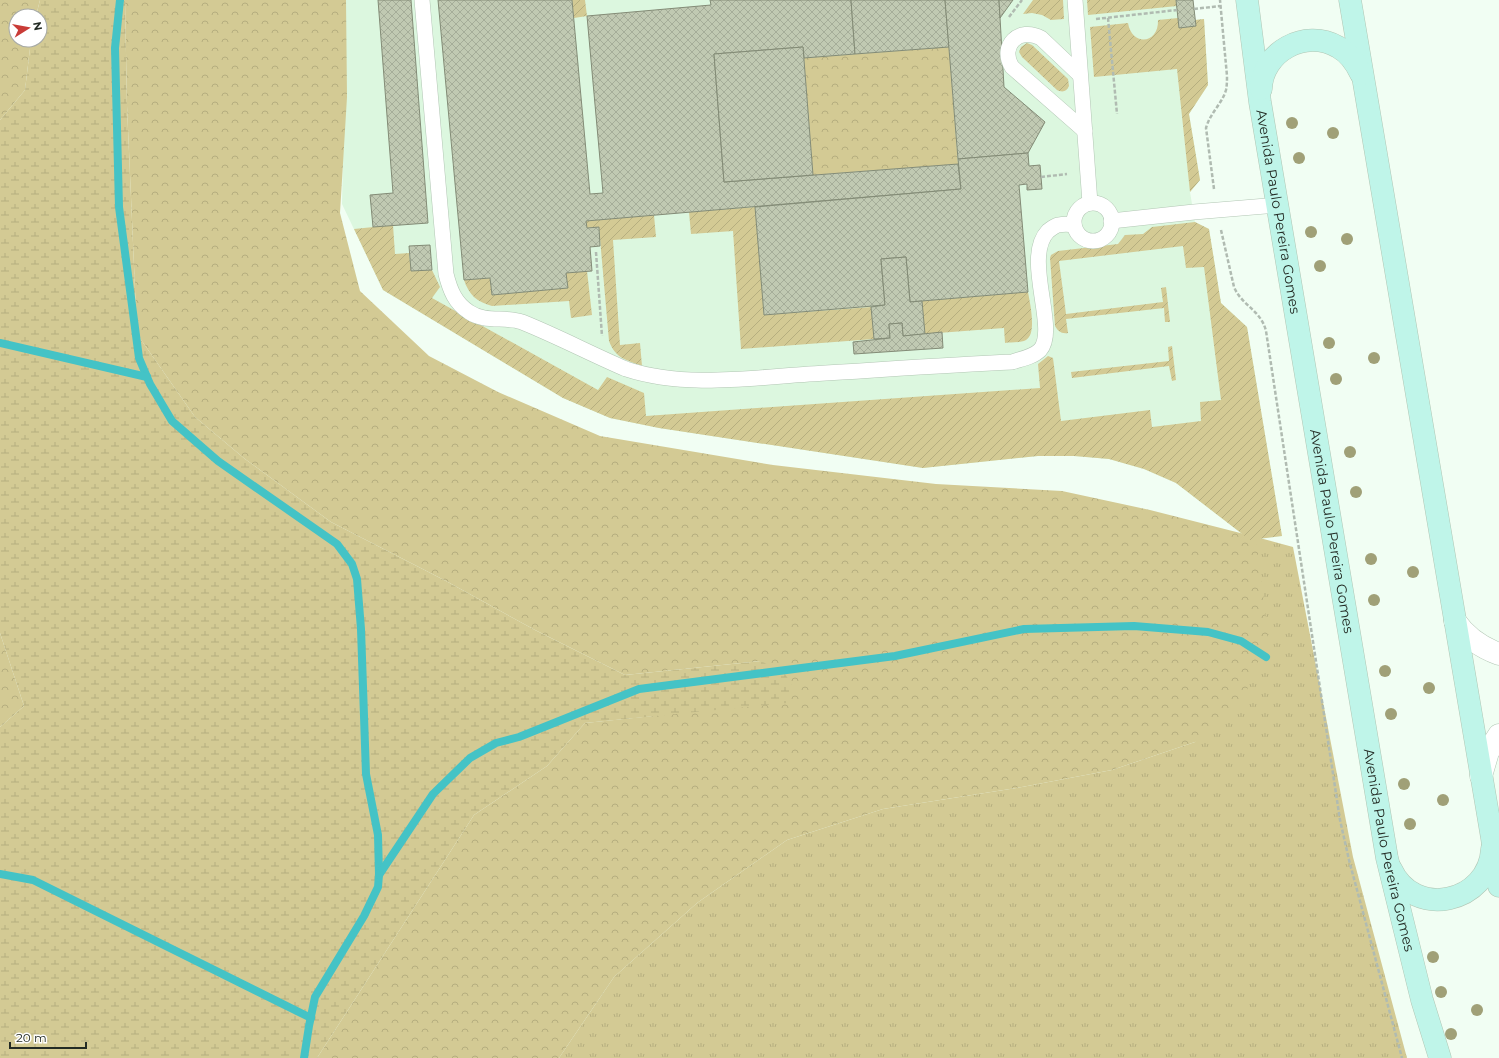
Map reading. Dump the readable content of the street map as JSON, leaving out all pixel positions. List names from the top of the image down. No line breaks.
{"streets":{"main road":["Avenida Paulo Pereira Gomes"]},"scale_bar":"20 m","north":"right"}
